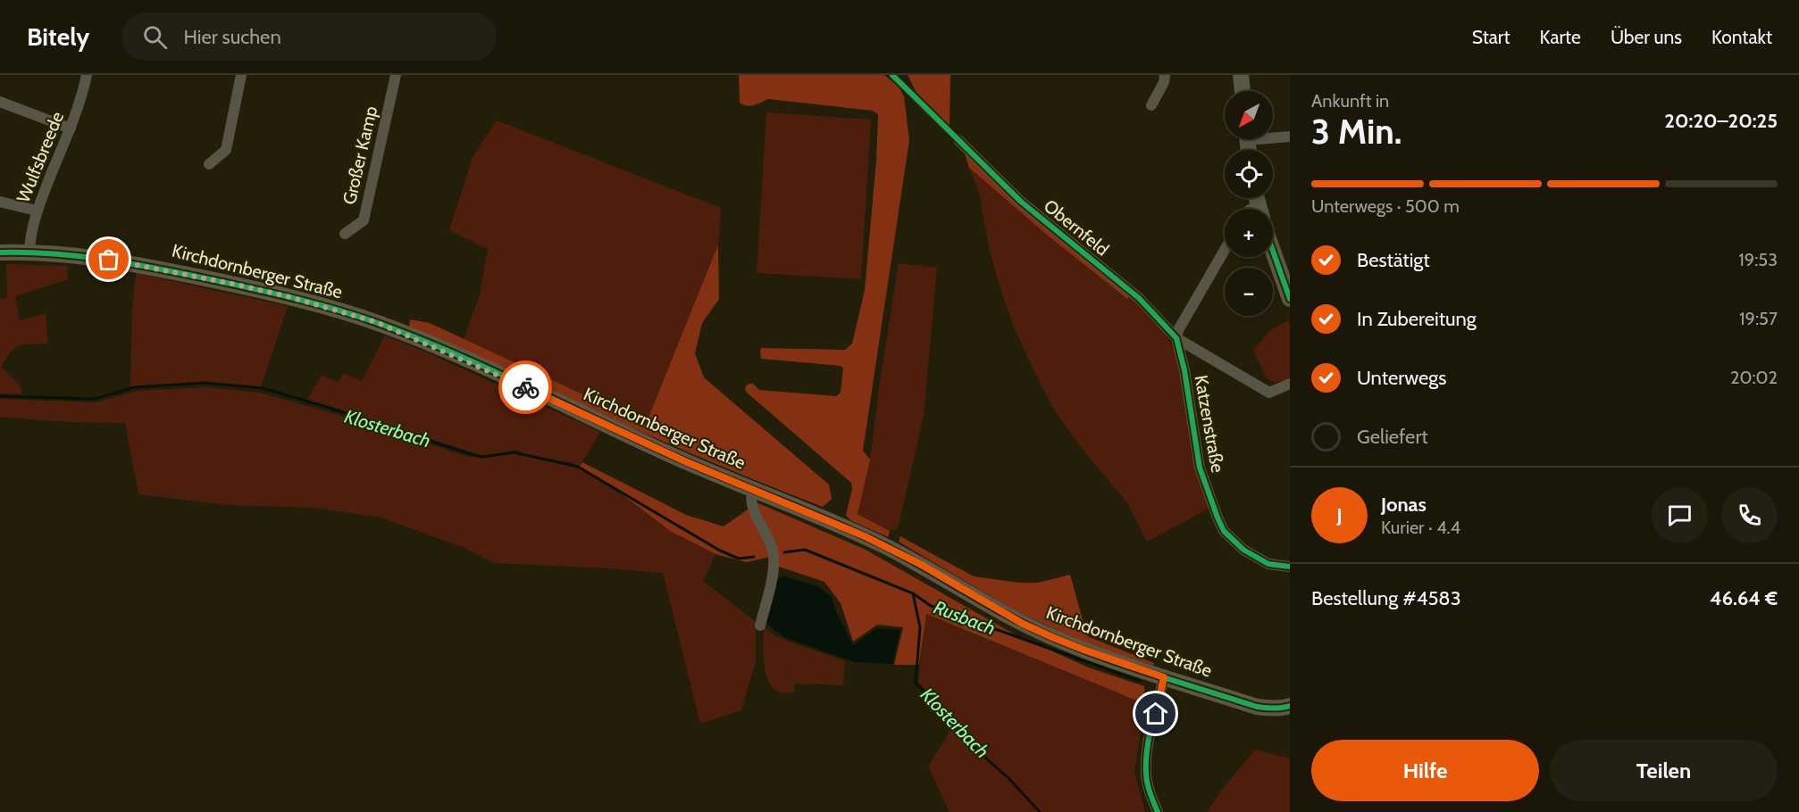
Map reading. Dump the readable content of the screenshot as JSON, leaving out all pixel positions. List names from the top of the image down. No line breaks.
{"streets":{"street":["Großer Kamp","Wulfsbreede","Obernfeld","Kirchdornberger Straße","Katzenstraße"]},"crossings":[["Wulfsbreede","Kirchdornberger Straße"],["Obernfeld","Katzenstraße"]],"water":["Klosterbach","Rusbach"],"north":"bottom left","page":{"header":"Bitely","search":"Hier suchen","nav":["Start","Karte","Über uns","Kontakt"],"heading":["3 Min.","Ankunft in","20:20–20:25"],"panel":["Jonas","Kurier · 4.4","Bestellung #4583","46.64 €"],"map_buttons":["+","−"],"bar":"Unterwegs · 500 m","list":[["Bestätigt","19:53"],["In Zubereitung","19:57"],["Unterwegs","20:02"],"Geliefert"],"round":"J","buttons":["Hilfe","Teilen"]}}
